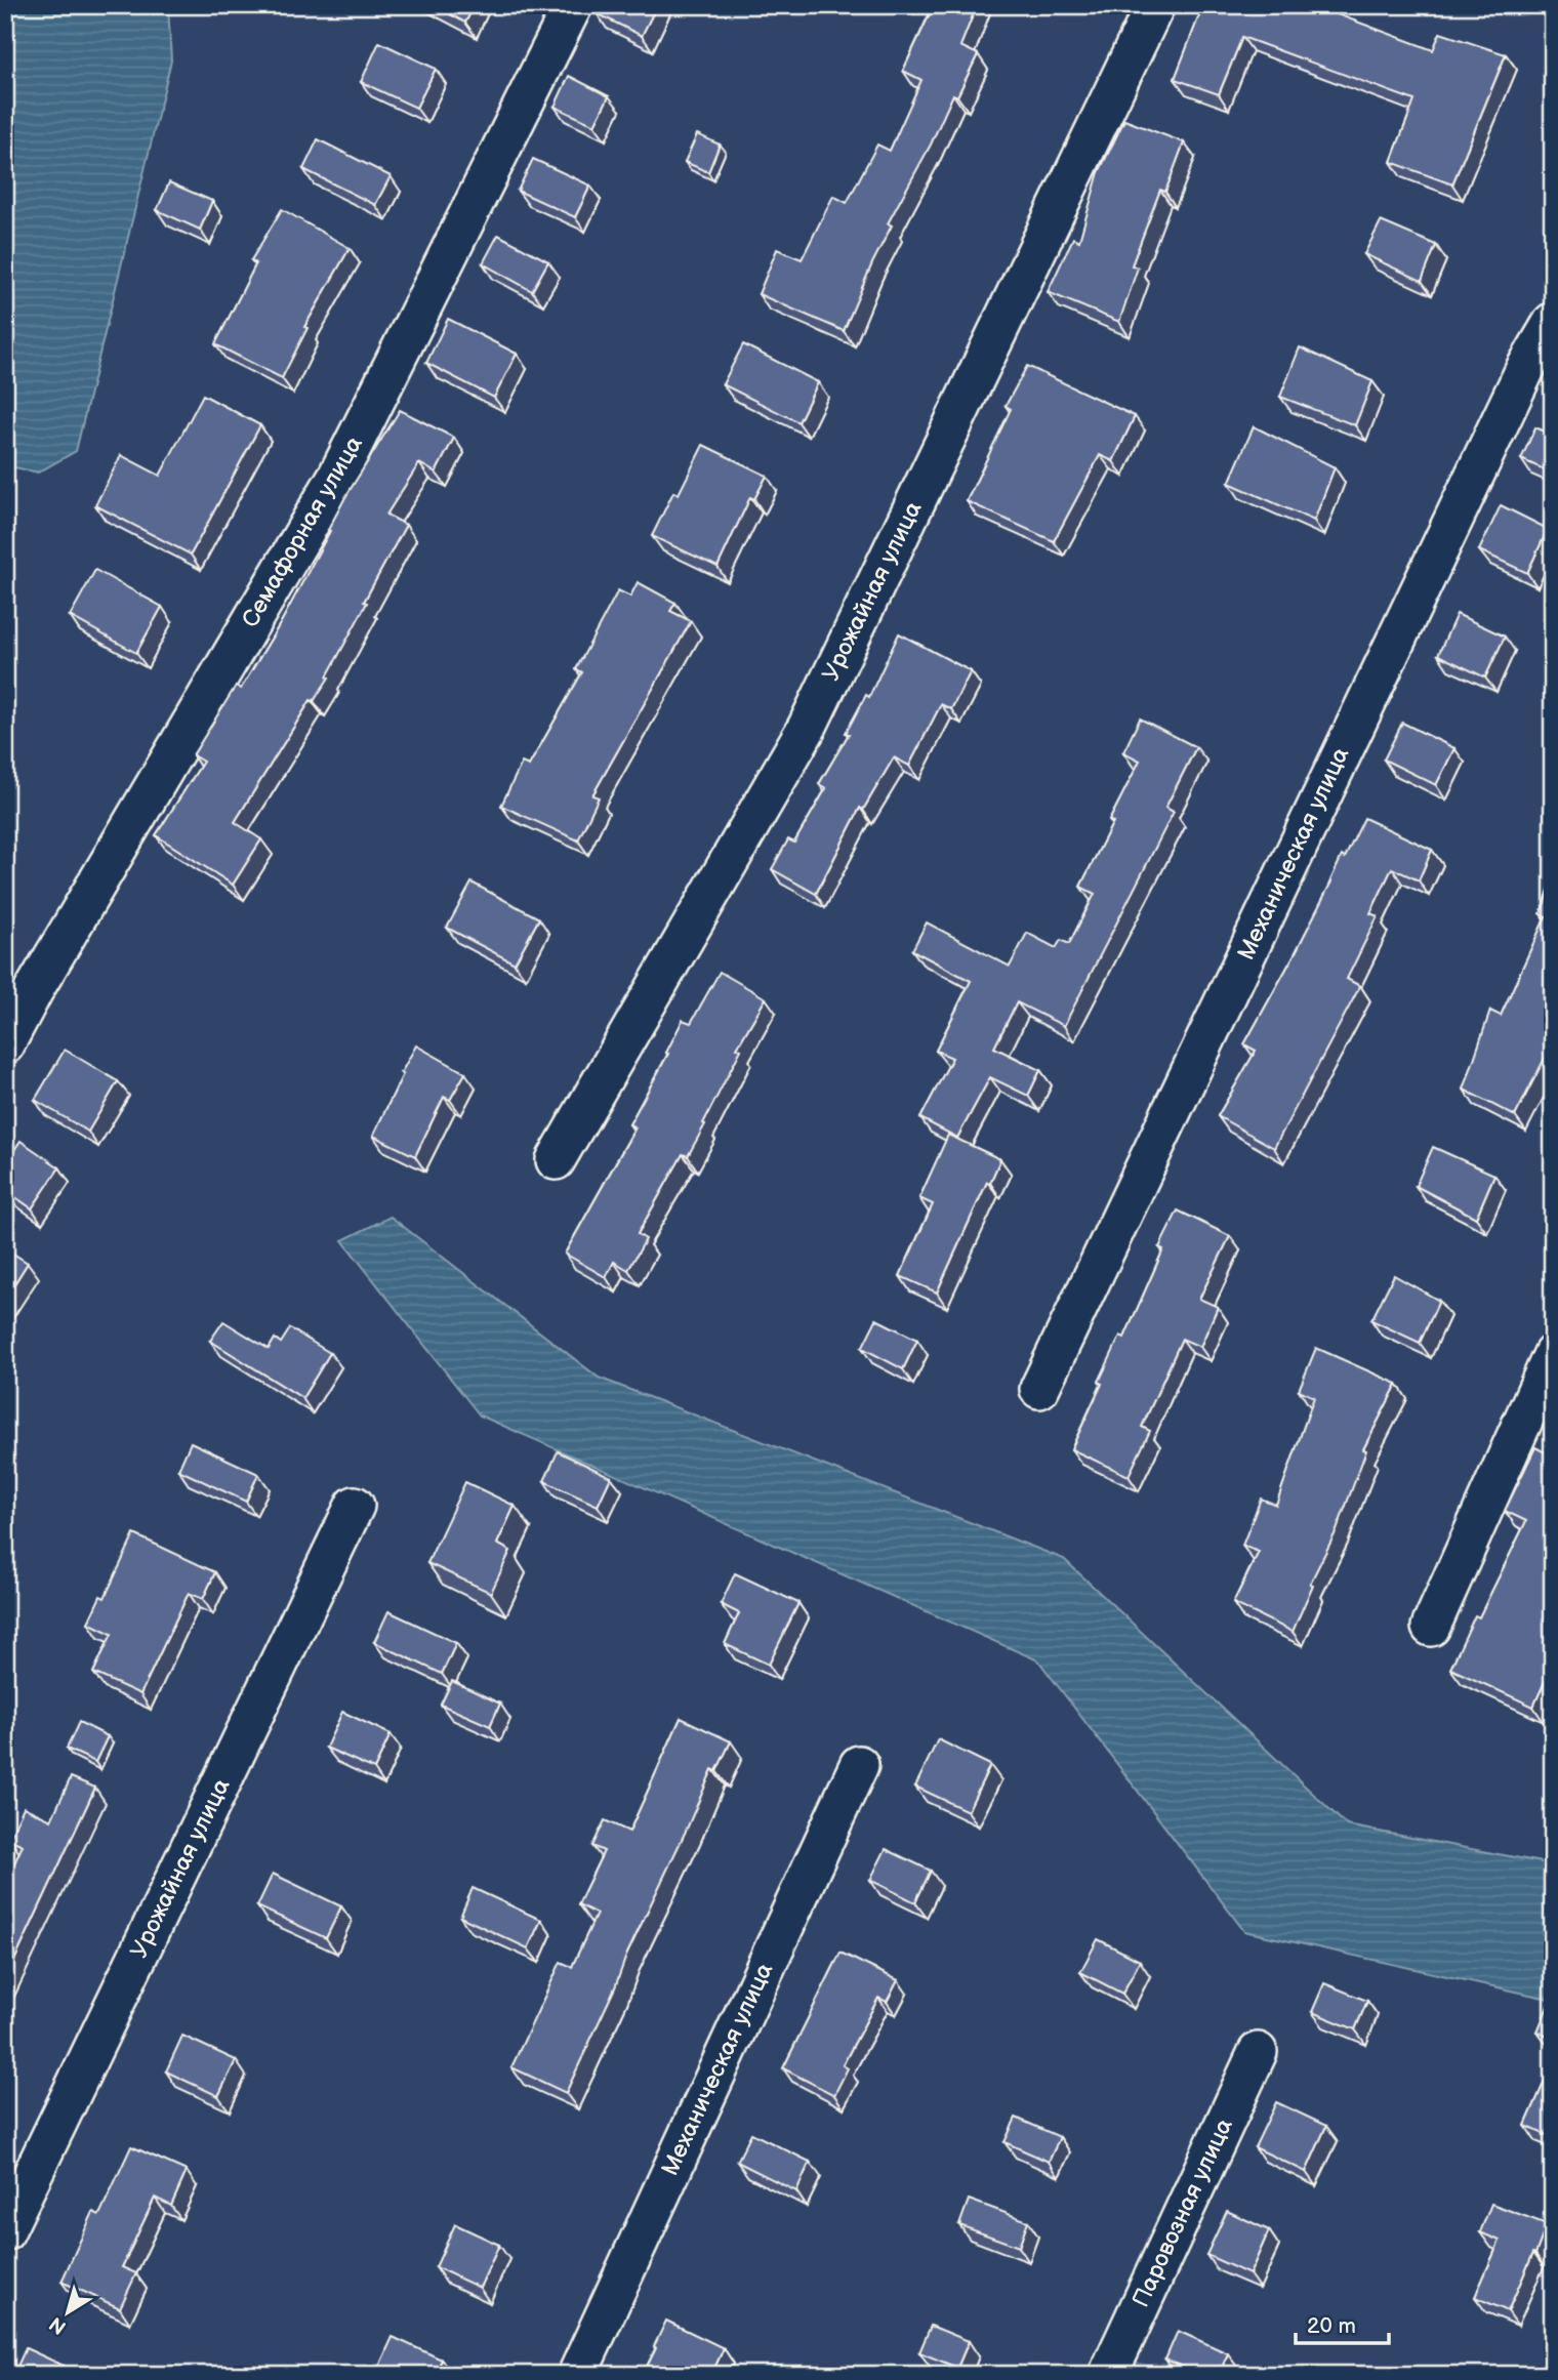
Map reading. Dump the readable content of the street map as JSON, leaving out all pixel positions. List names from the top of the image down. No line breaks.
{"streets":{"street":["Семафорная улица","Урожайная улица","Механическая улица","Паровозная улица"]},"scale_bar":"20 m","north":"bottom left"}
